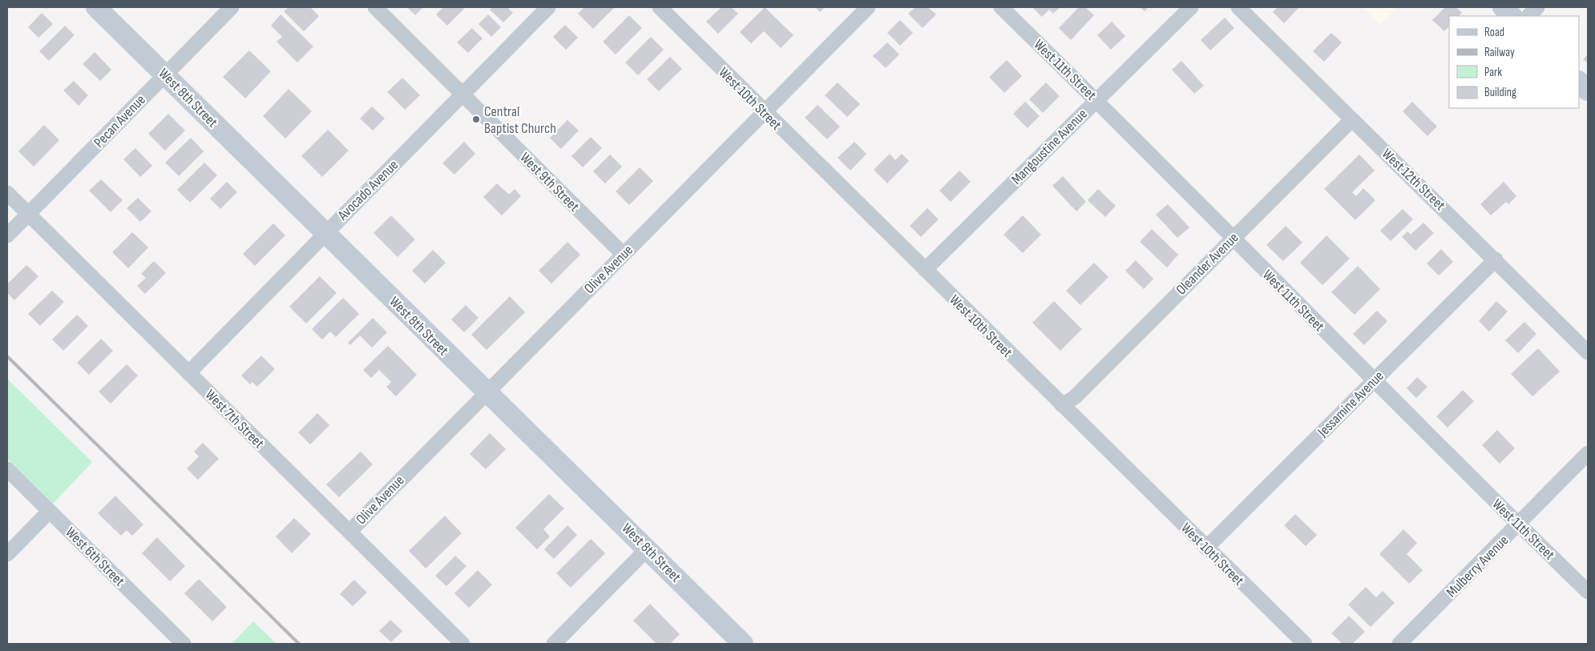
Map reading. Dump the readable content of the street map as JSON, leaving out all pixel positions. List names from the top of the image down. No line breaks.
{"streets":{"street":["West 11th Street","West 8th Street","West 10th Street","Pecan Avenue","Mangoustine Avenue","West 12th Street","West 9th Street","Avocado Avenue","Oleander Avenue","Olive Avenue","Jessamine Avenue","West 7th Street","West 6th Street","Mulberry Avenue"]},"crossings":[["West 11th Street","Mangoustine Avenue"],["West 11th Street","Oleander Avenue"],["West 11th Street","Jessamine Avenue"],["West 11th Street","Mulberry Avenue"],["West 8th Street","Pecan Avenue"],["West 8th Street","Avocado Avenue"],["West 8th Street","Olive Avenue"],["West 10th Street","Mangoustine Avenue"],["West 10th Street","Oleander Avenue"],["West 10th Street","Olive Avenue"],["West 10th Street","Jessamine Avenue"],["Pecan Avenue","West 7th Street"],["West 12th Street","Oleander Avenue"],["West 12th Street","Jessamine Avenue"],["West 9th Street","Avocado Avenue"],["West 9th Street","Olive Avenue"],["Avocado Avenue","West 7th Street"],["Olive Avenue","West 7th Street"]],"places":["Central Baptist Church"],"legend":["Road","Railway","Park","Building"]}
